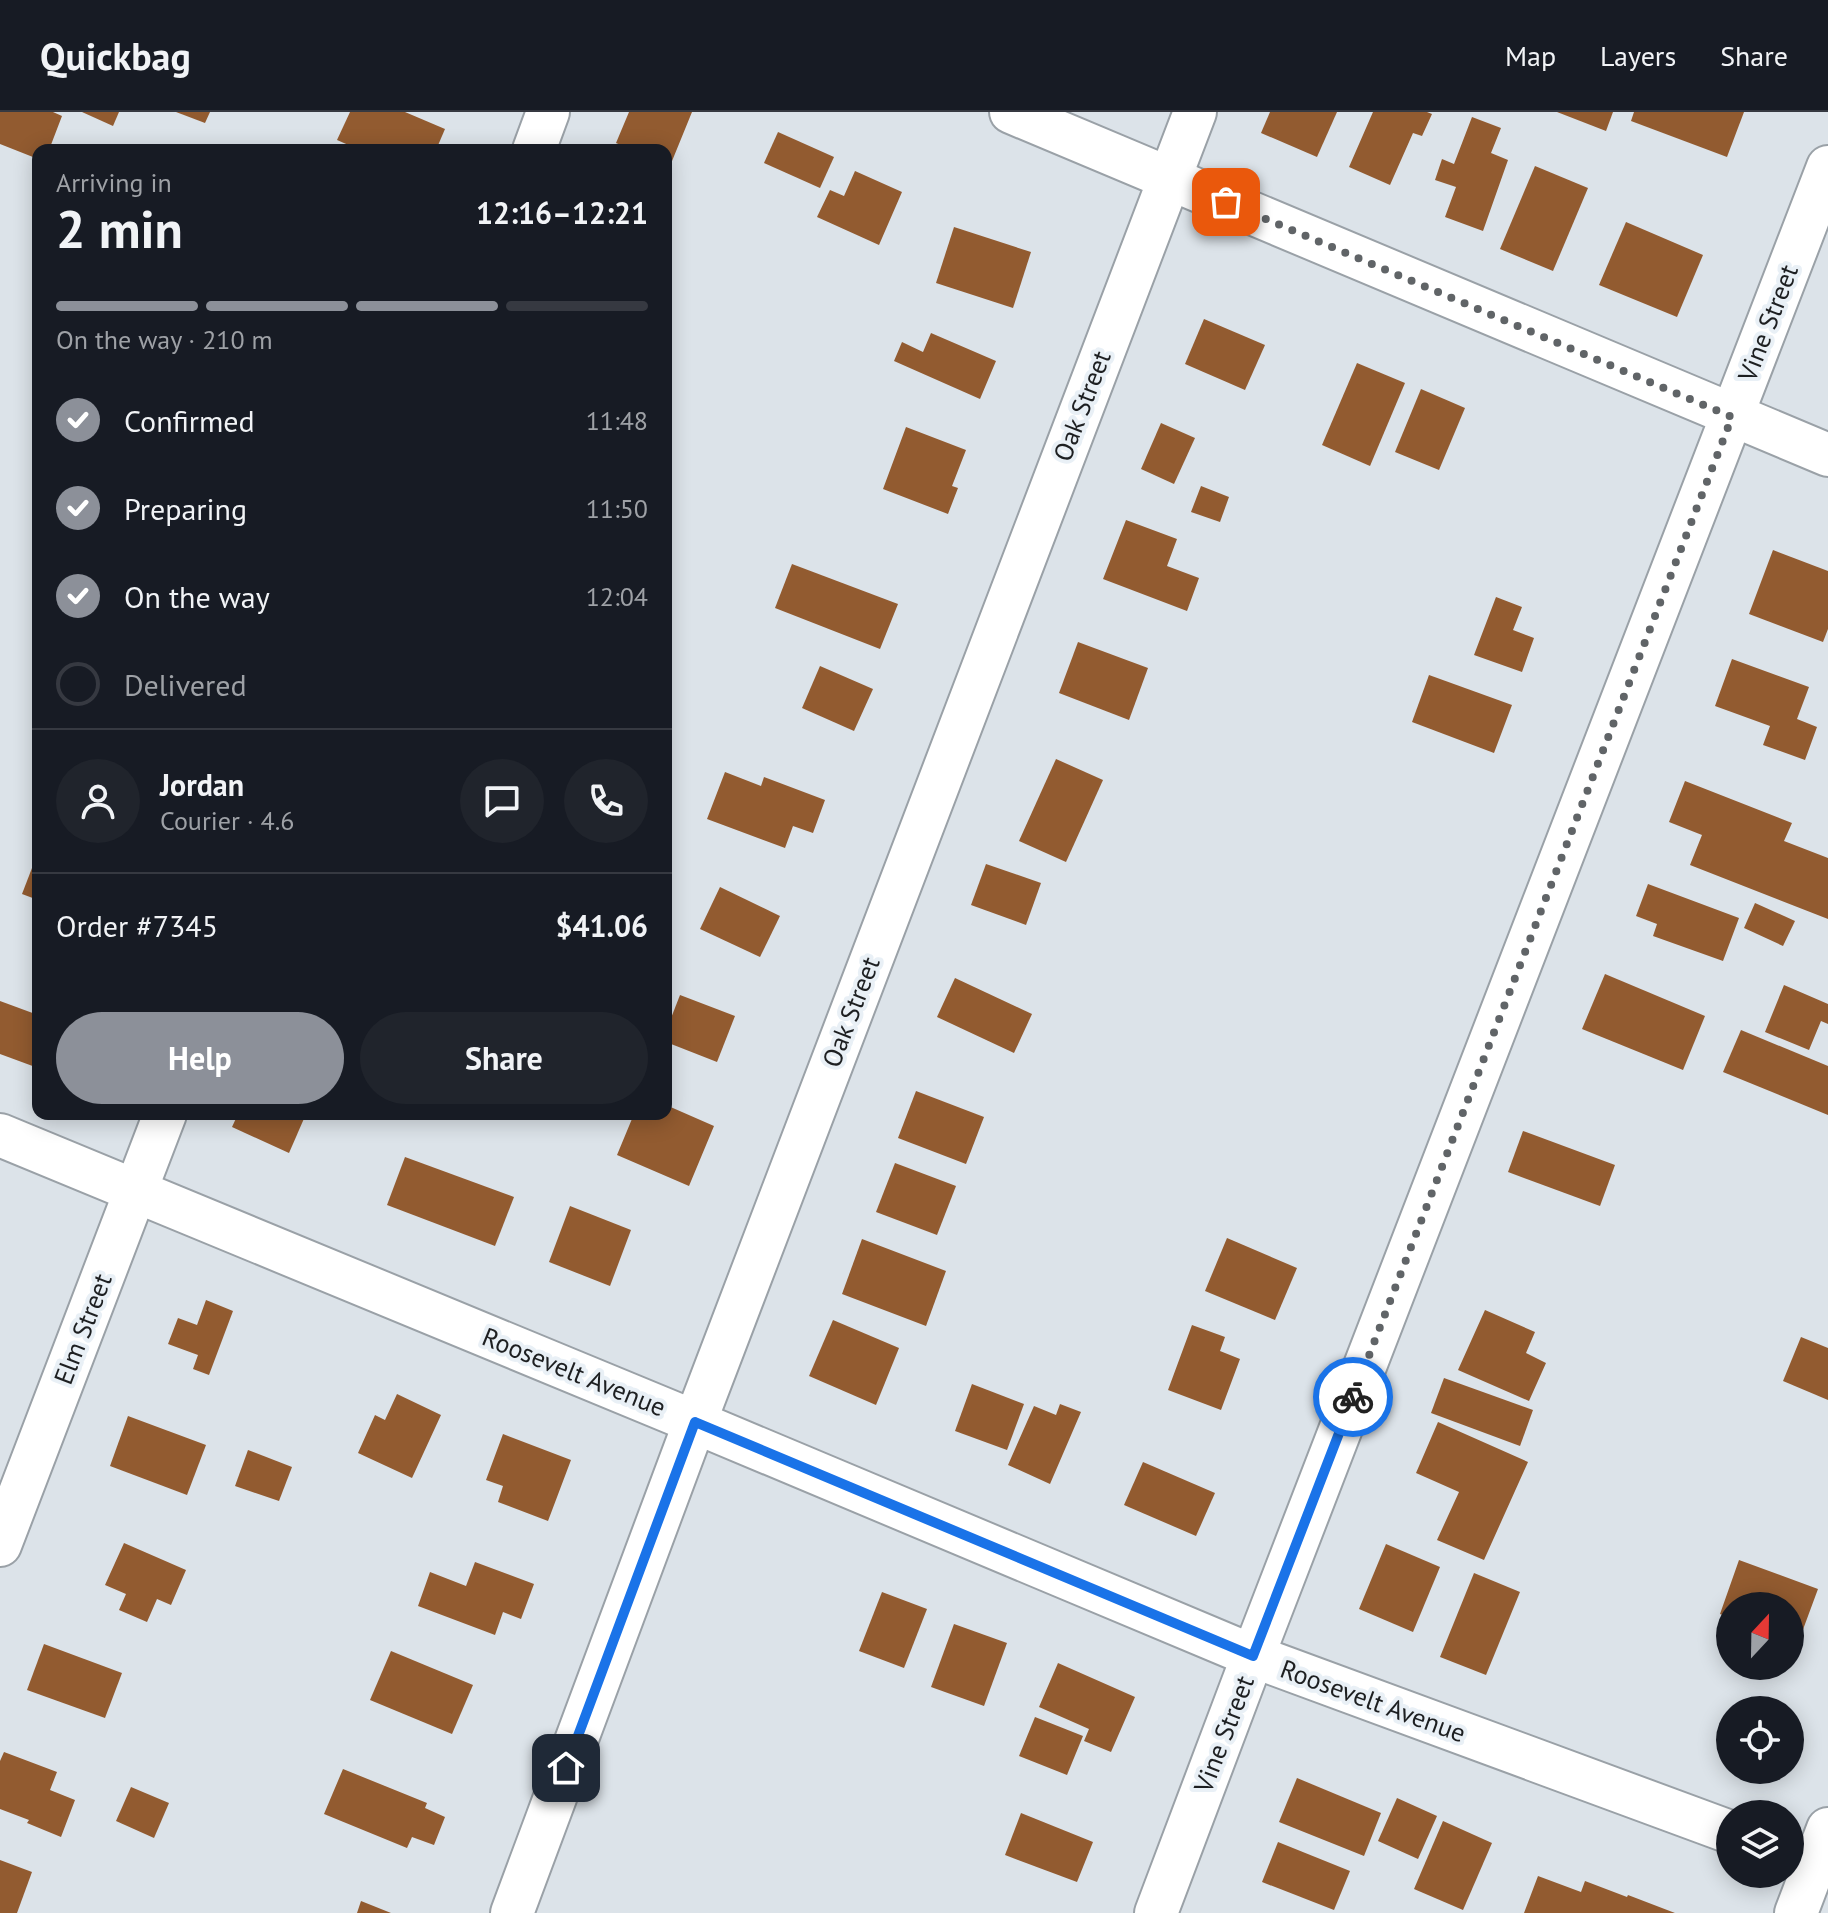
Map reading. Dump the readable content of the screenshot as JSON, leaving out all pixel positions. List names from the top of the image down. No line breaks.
{"streets":{"street":["Vine Street","Oak Street","Elm Street","Roosevelt Avenue"]},"crossings":[["Vine Street","Roosevelt Avenue"],["Oak Street","Roosevelt Avenue"],["Elm Street","Roosevelt Avenue"]],"north":"top","page":{"header":"Quickbag","nav":["Map","Layers","Share"],"heading":["2 min","Arriving in","12:16–12:21"],"panel":["Jordan","Courier · 4.6","Order #7345","$41.06"],"bar":"On the way · 210 m","list":[["Confirmed","11:48"],["Preparing","11:50"],["On the way","12:04"],"Delivered"],"buttons":["Help","Share"]}}
